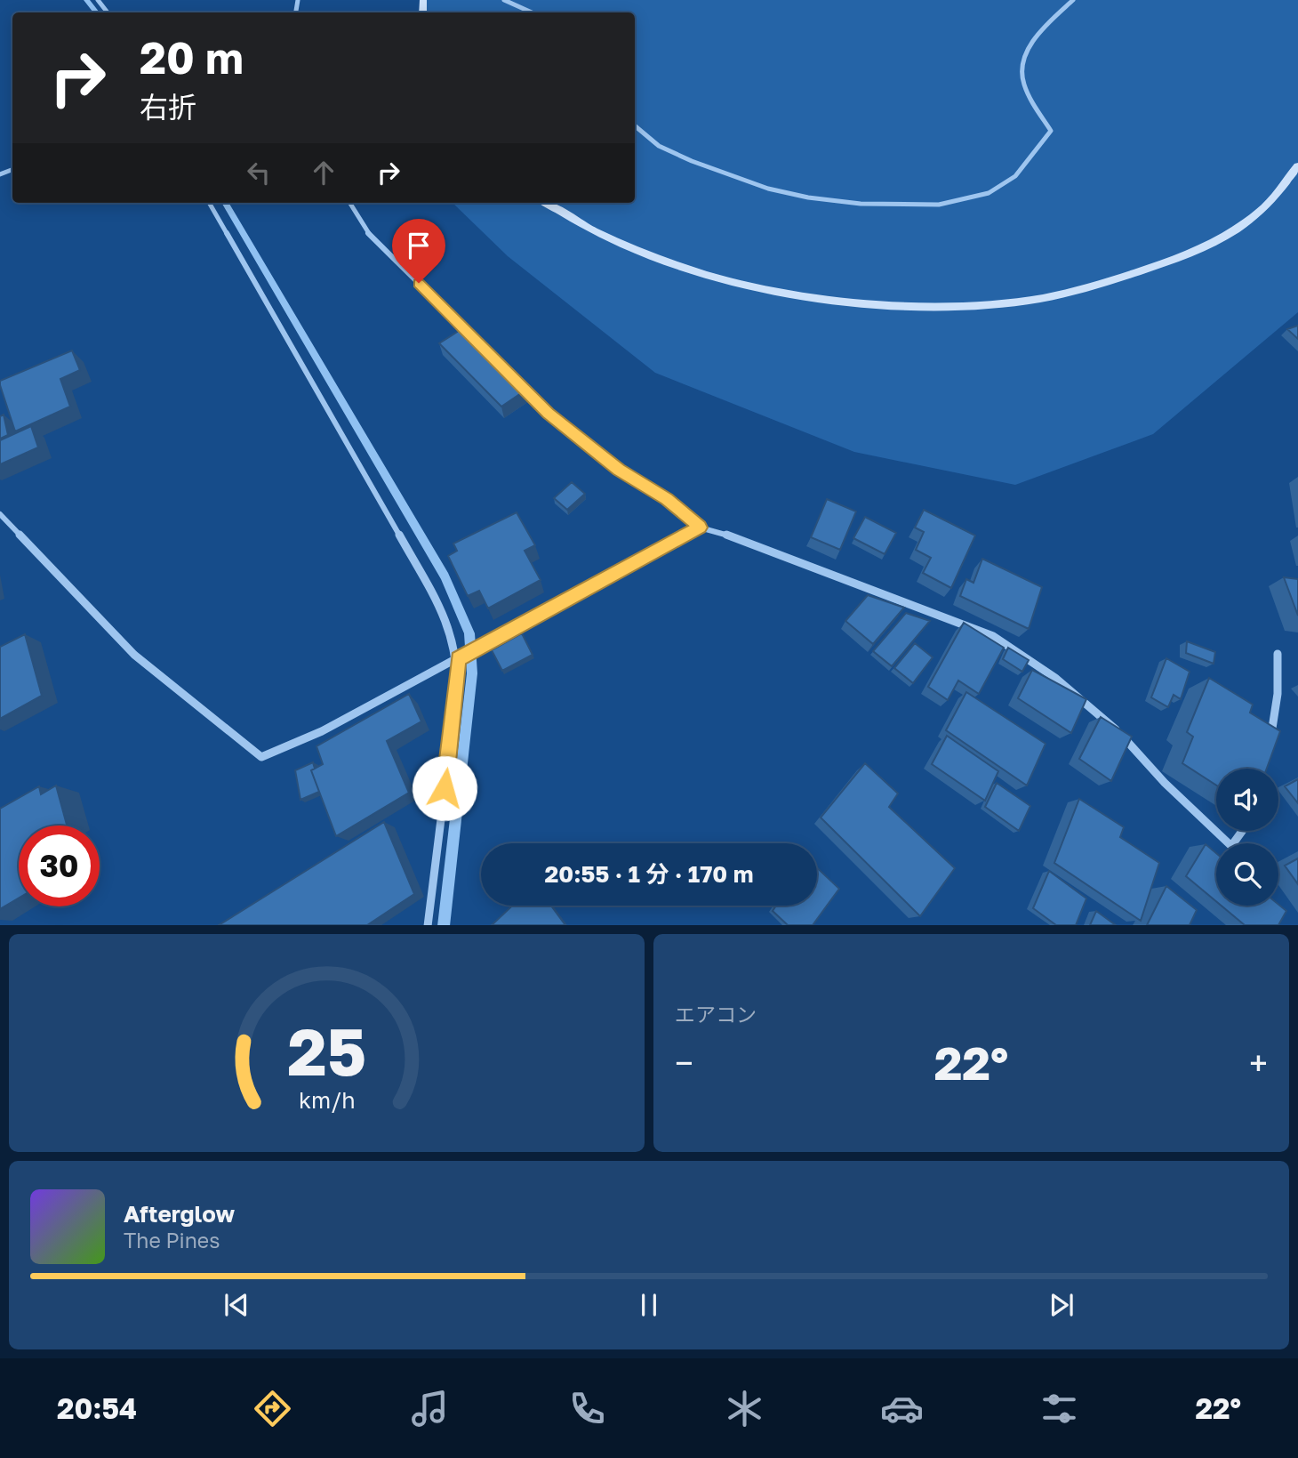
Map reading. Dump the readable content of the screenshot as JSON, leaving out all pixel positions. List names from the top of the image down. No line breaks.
{"page":{"turn":["20 m","右折"],"limit":"30","trip":"20:55 · 1 分 · 170 m","tile":"エアコン","heat":["−","22°","+"],"song":["Afterglow","The Pines"],"tabs":["20:54","22°"],"gauge":["25","km/h"]}}
